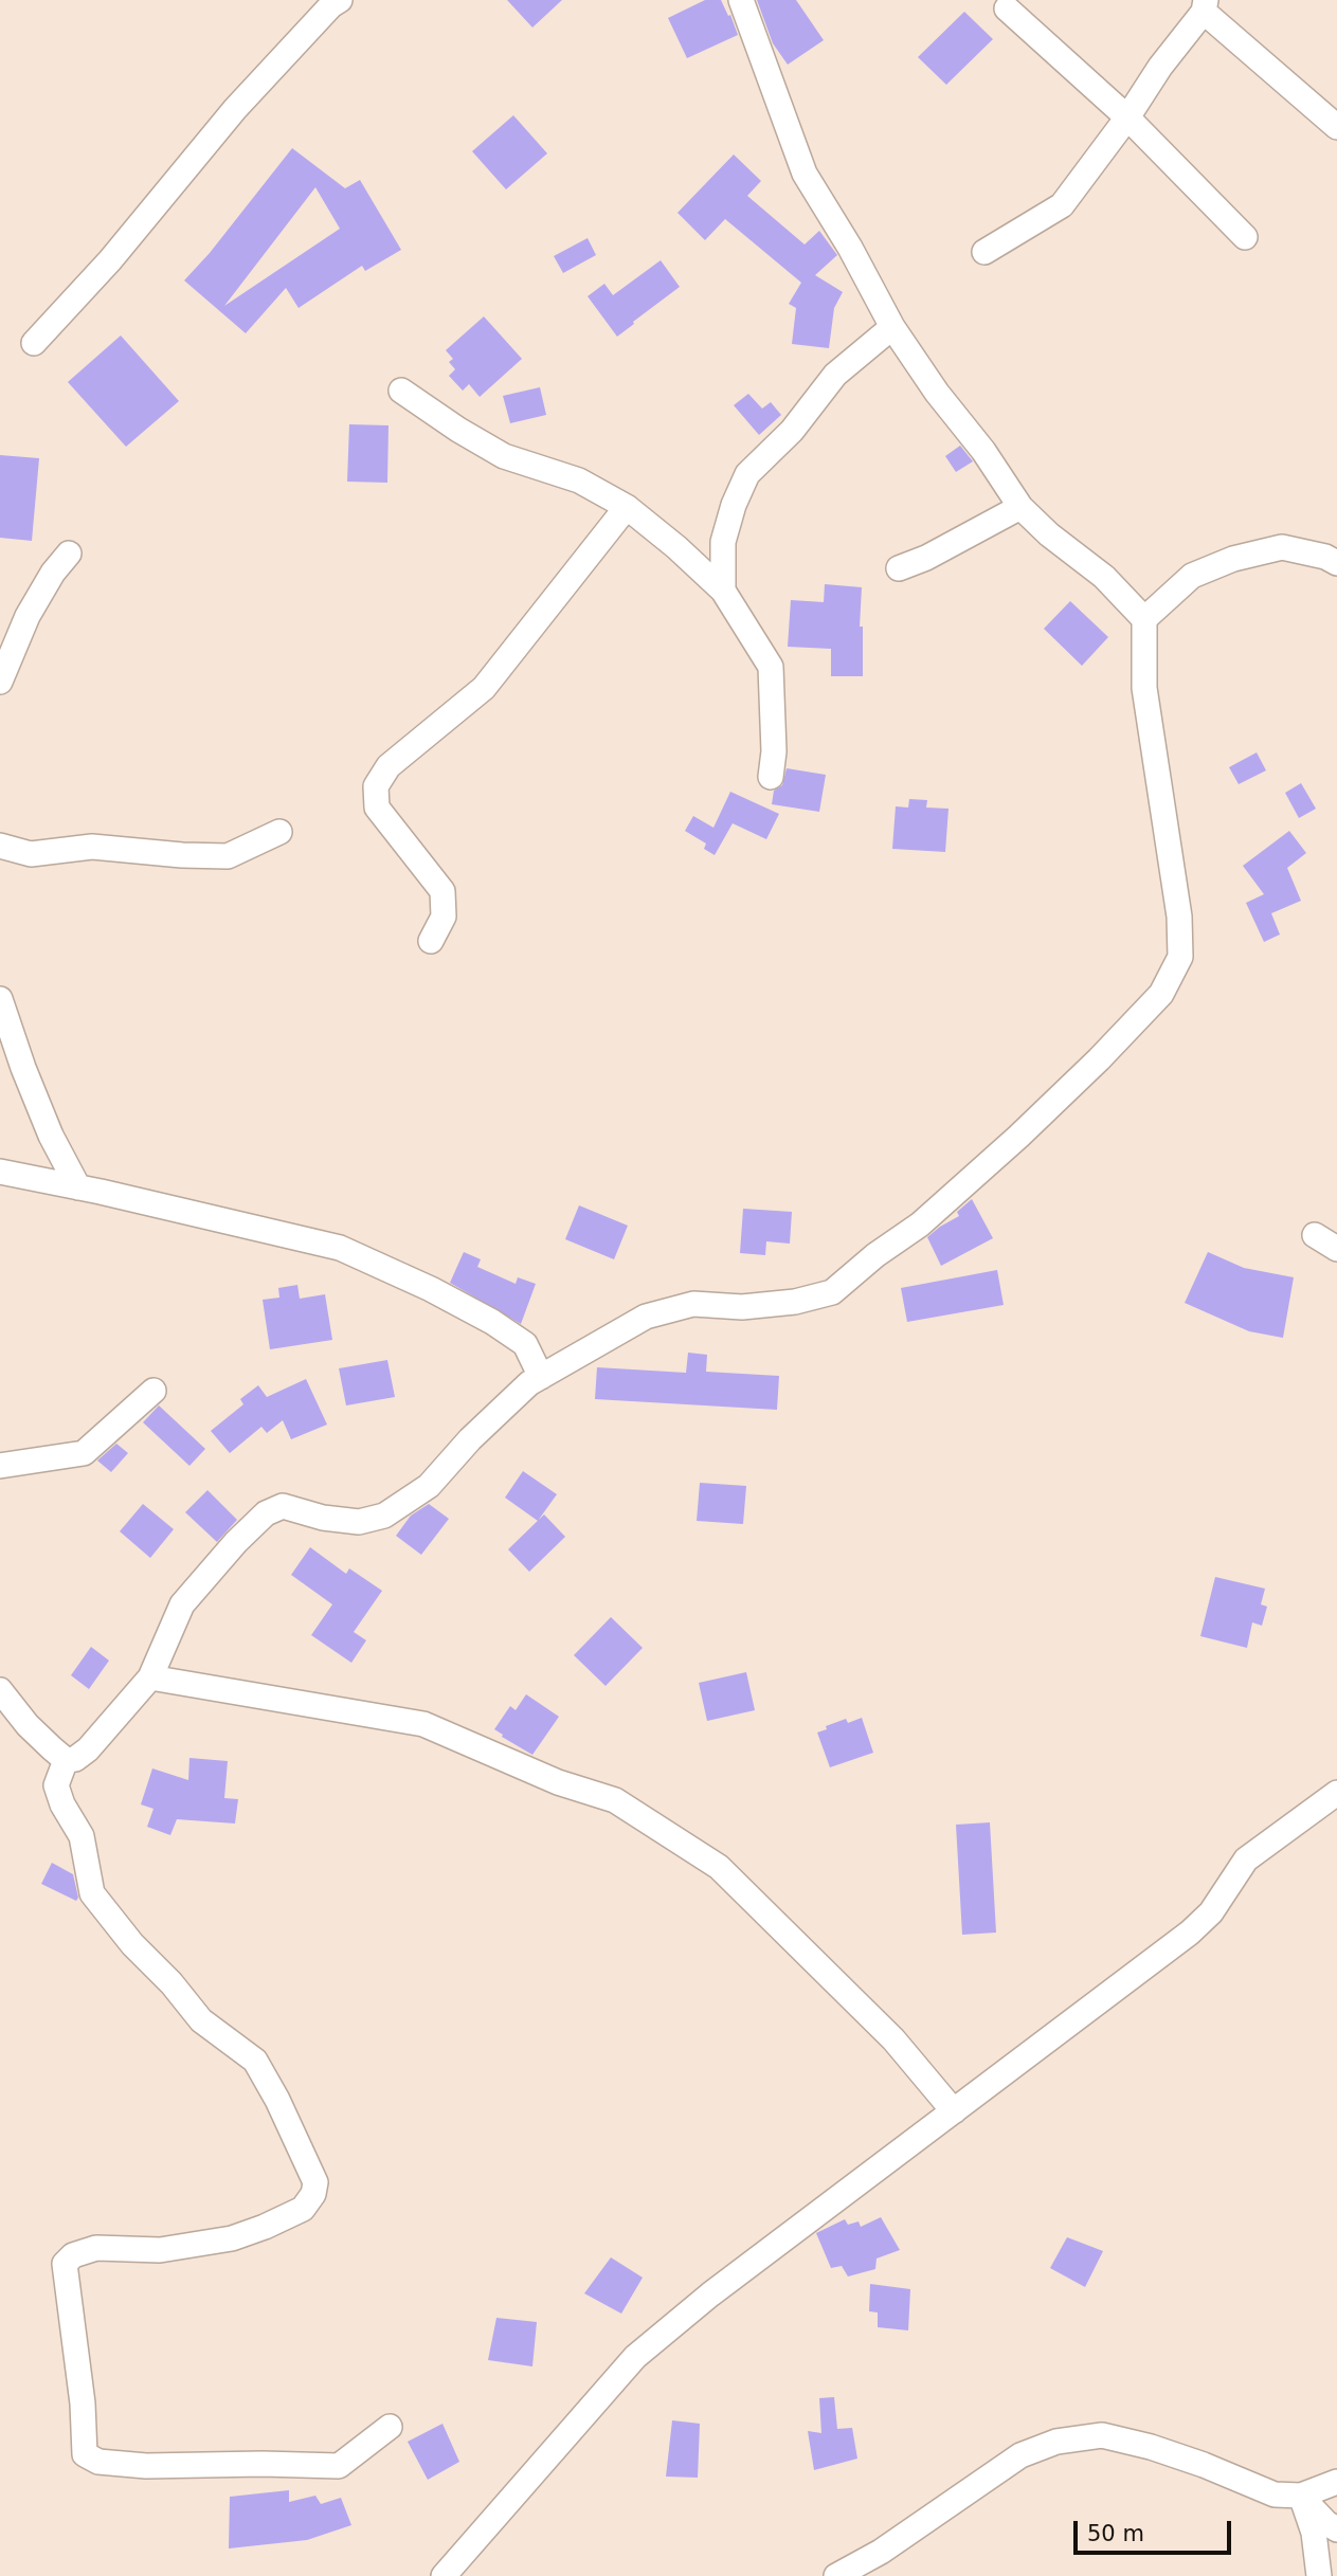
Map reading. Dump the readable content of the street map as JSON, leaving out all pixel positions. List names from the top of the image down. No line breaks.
{"scale_bar":"50 m"}
